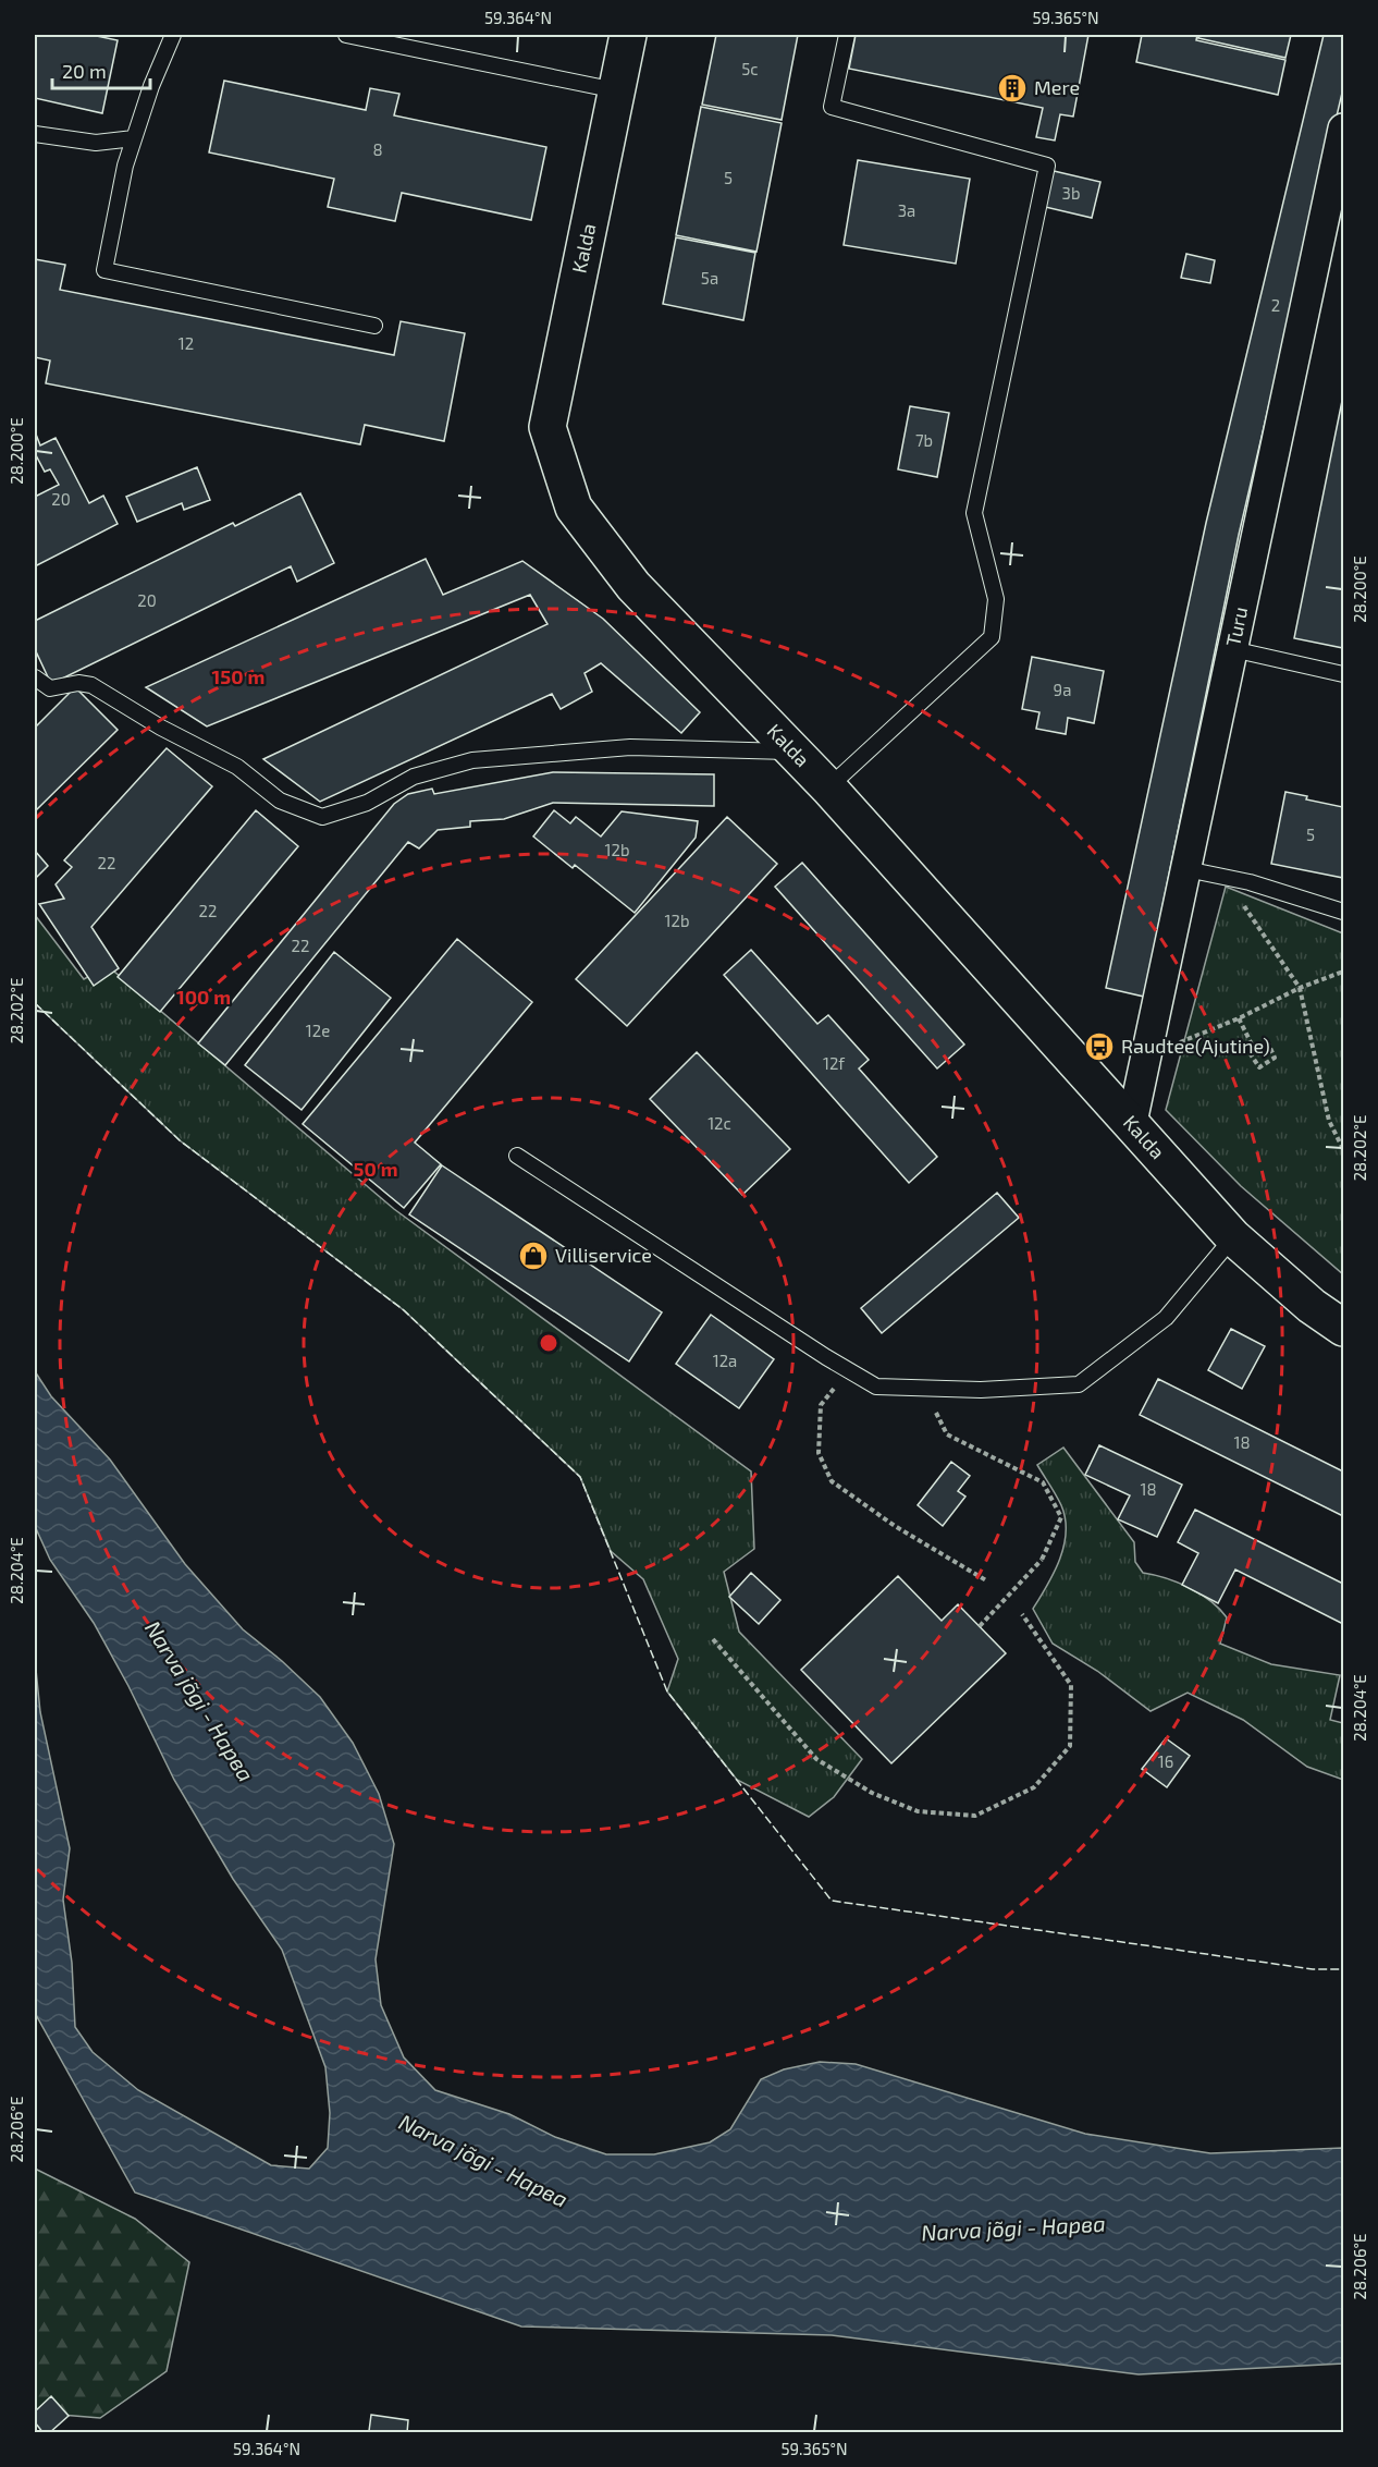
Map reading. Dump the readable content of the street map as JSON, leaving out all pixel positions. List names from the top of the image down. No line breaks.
{"streets":{"street":["Kalda","Turu"]},"crossings":[["Kalda","Turu"]],"water":["Narva jõgi - Нарва"],"places":{"building":["Mere"],"bus stop":["Raudtee(Ajutine)"],"shop":["Villiservice"]},"house_numbers":["5c","8","5","3b","3a","5a","2","12","7b","20","20","9a","5","12b","22","22","12b","22","12e","12f","12c","12a","18","18","16"],"scale_bar":"20 m","coordinates":["59.364°N","59.365°N","28.200°E","28.202°E","28.204°E","28.206°E"],"rings":["150 m","100 m","50 m"]}
